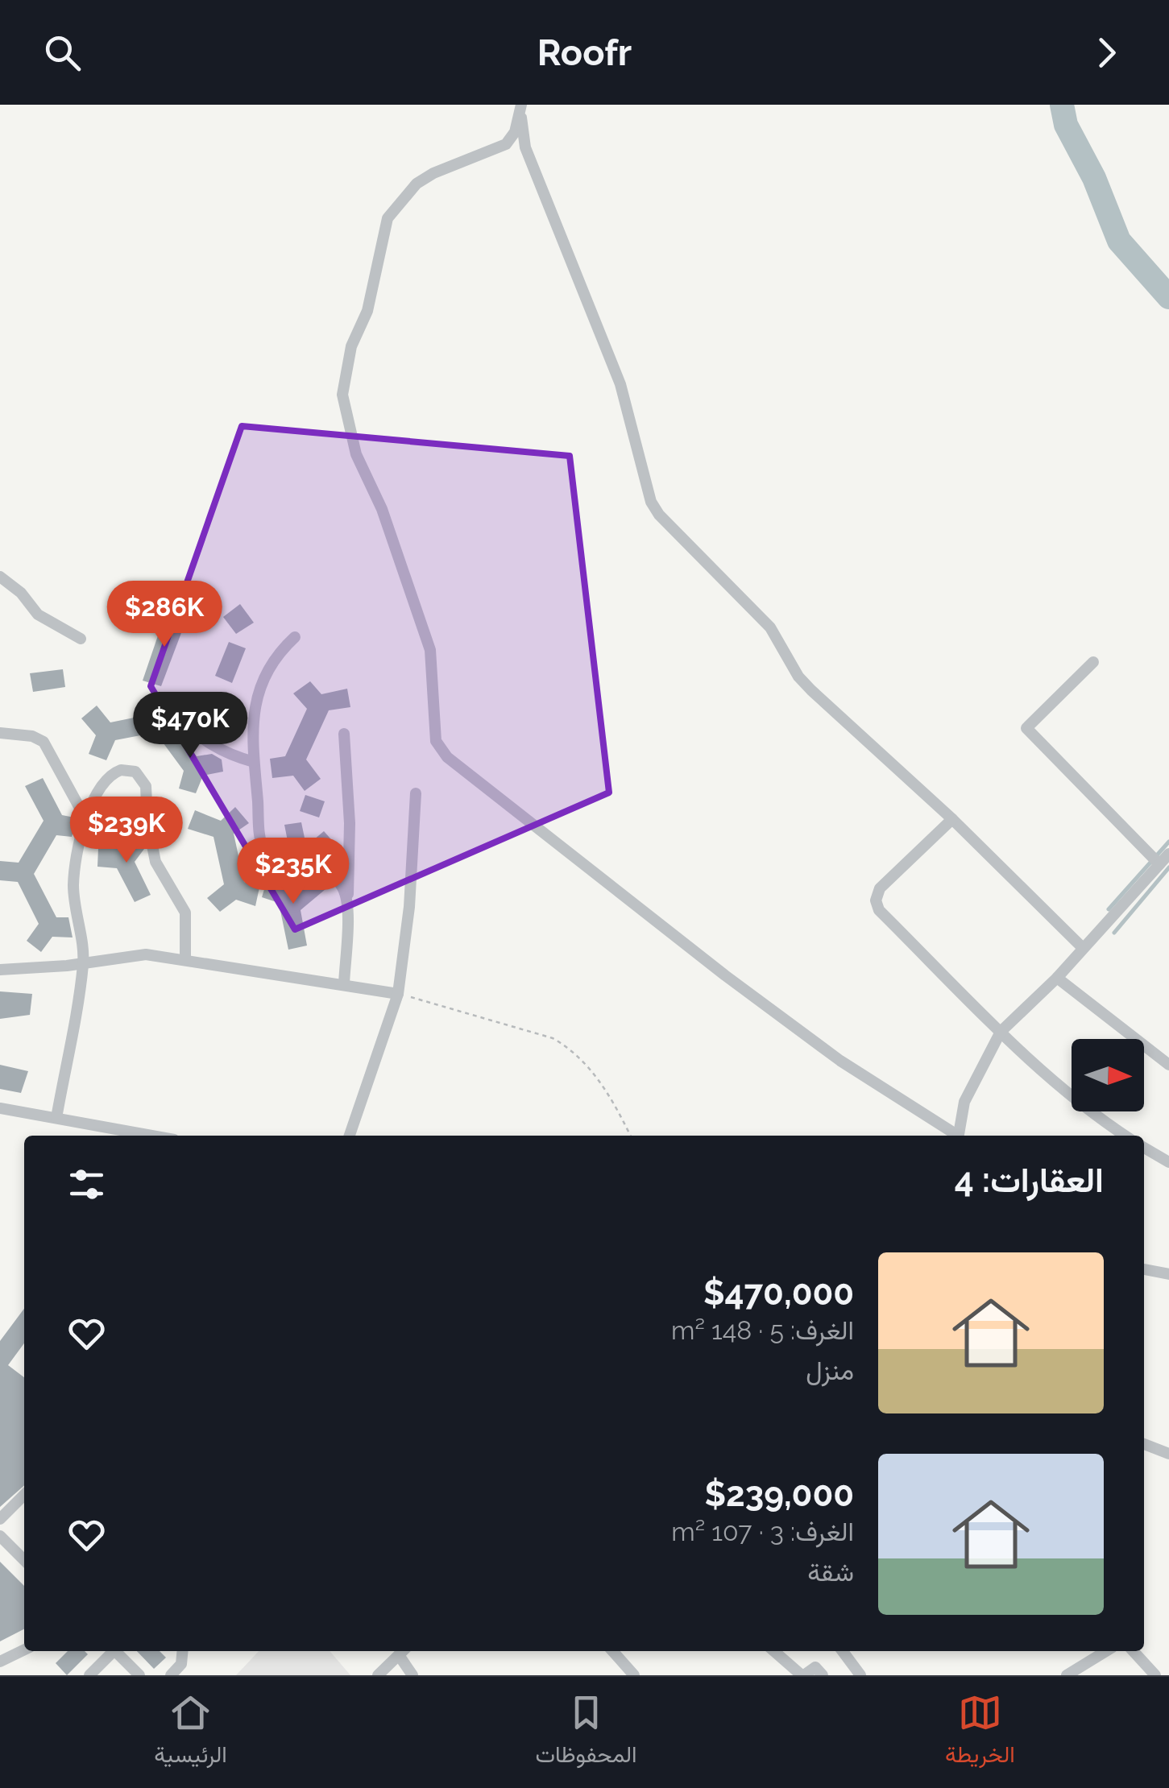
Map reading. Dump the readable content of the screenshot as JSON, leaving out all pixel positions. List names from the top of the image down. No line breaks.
{"north":"right","page":{"header":"Roofr","price":["$286K","$470K","$239K","$235K"],"heading":"العقارات: 4","list":[{"name":"$470,000","note":"الغرف: 5 · 148 m² · منزل"},{"name":"$239,000","note":"الغرف: 3 · 107 m² · شقة"}],"tabs":["الخريطة","المحفوظات","الرئيسية"]}}
